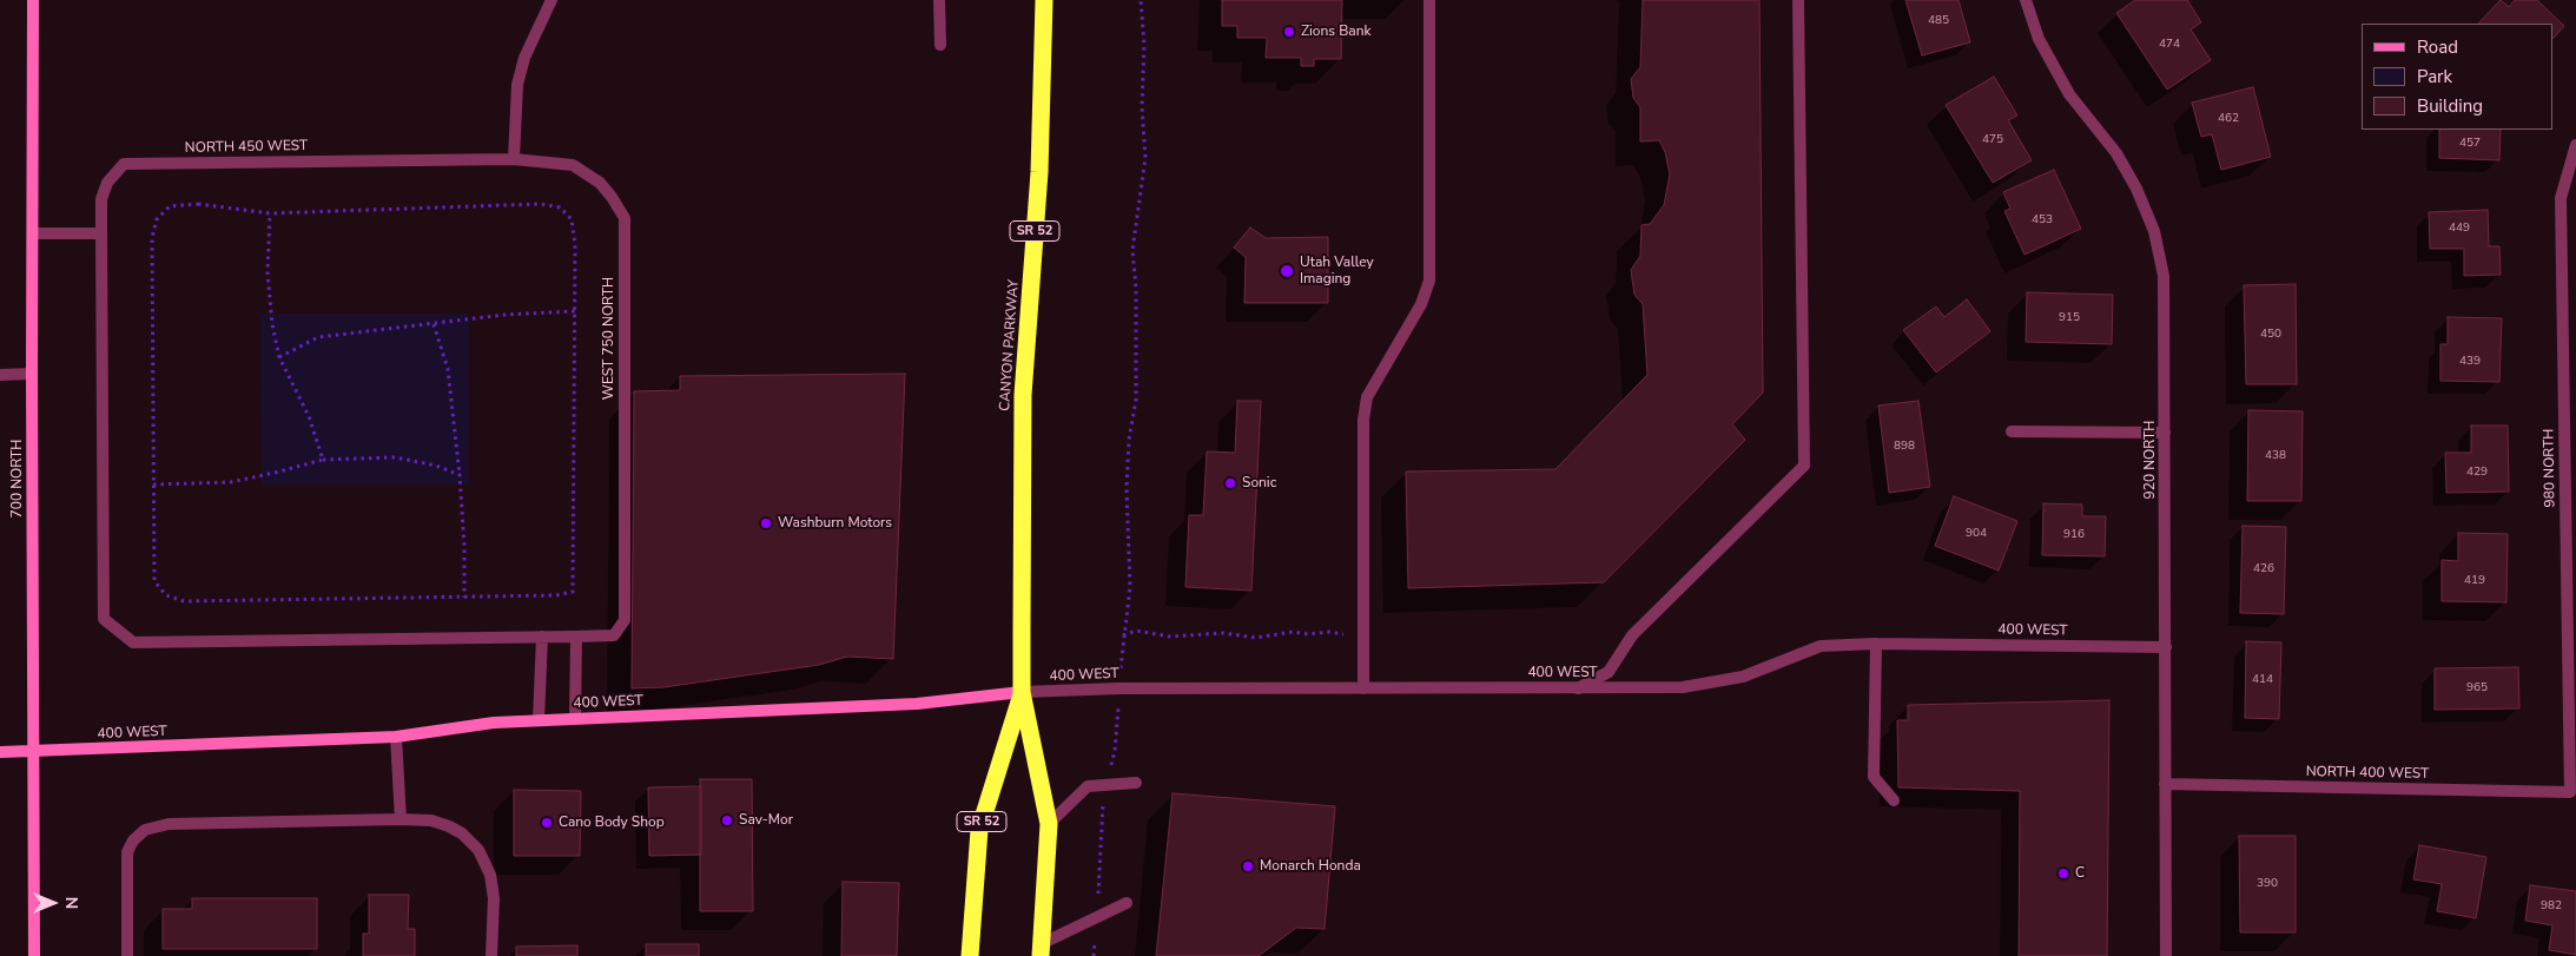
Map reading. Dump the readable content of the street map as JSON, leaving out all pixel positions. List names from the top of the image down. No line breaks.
{"streets":{"highway":["SR 52","CANYON PARKWAY"],"main road":["700 NORTH","400 WEST"],"street":["NORTH 450 WEST","WEST 750 NORTH","920 NORTH","980 NORTH","NORTH 400 WEST"]},"crossings":[["NORTH 450 WEST","WEST 750 NORTH"],["CANYON PARKWAY","400 WEST"],["920 NORTH","400 WEST"],["920 NORTH","NORTH 400 WEST"],["980 NORTH","NORTH 400 WEST"],["700 NORTH","400 WEST"]],"places":["Zions Bank","Utah Valley Imaging","Sonic","Washburn Motors","Sav-Mor","Cano Body Shop","Monarch Honda","C"],"house_numbers":["485","474","462","475","457","453","449","915","450","439","898","438","429","904","916","426","419","414","965","390","982"],"legend":["Road","Park","Building"],"north":"right"}
